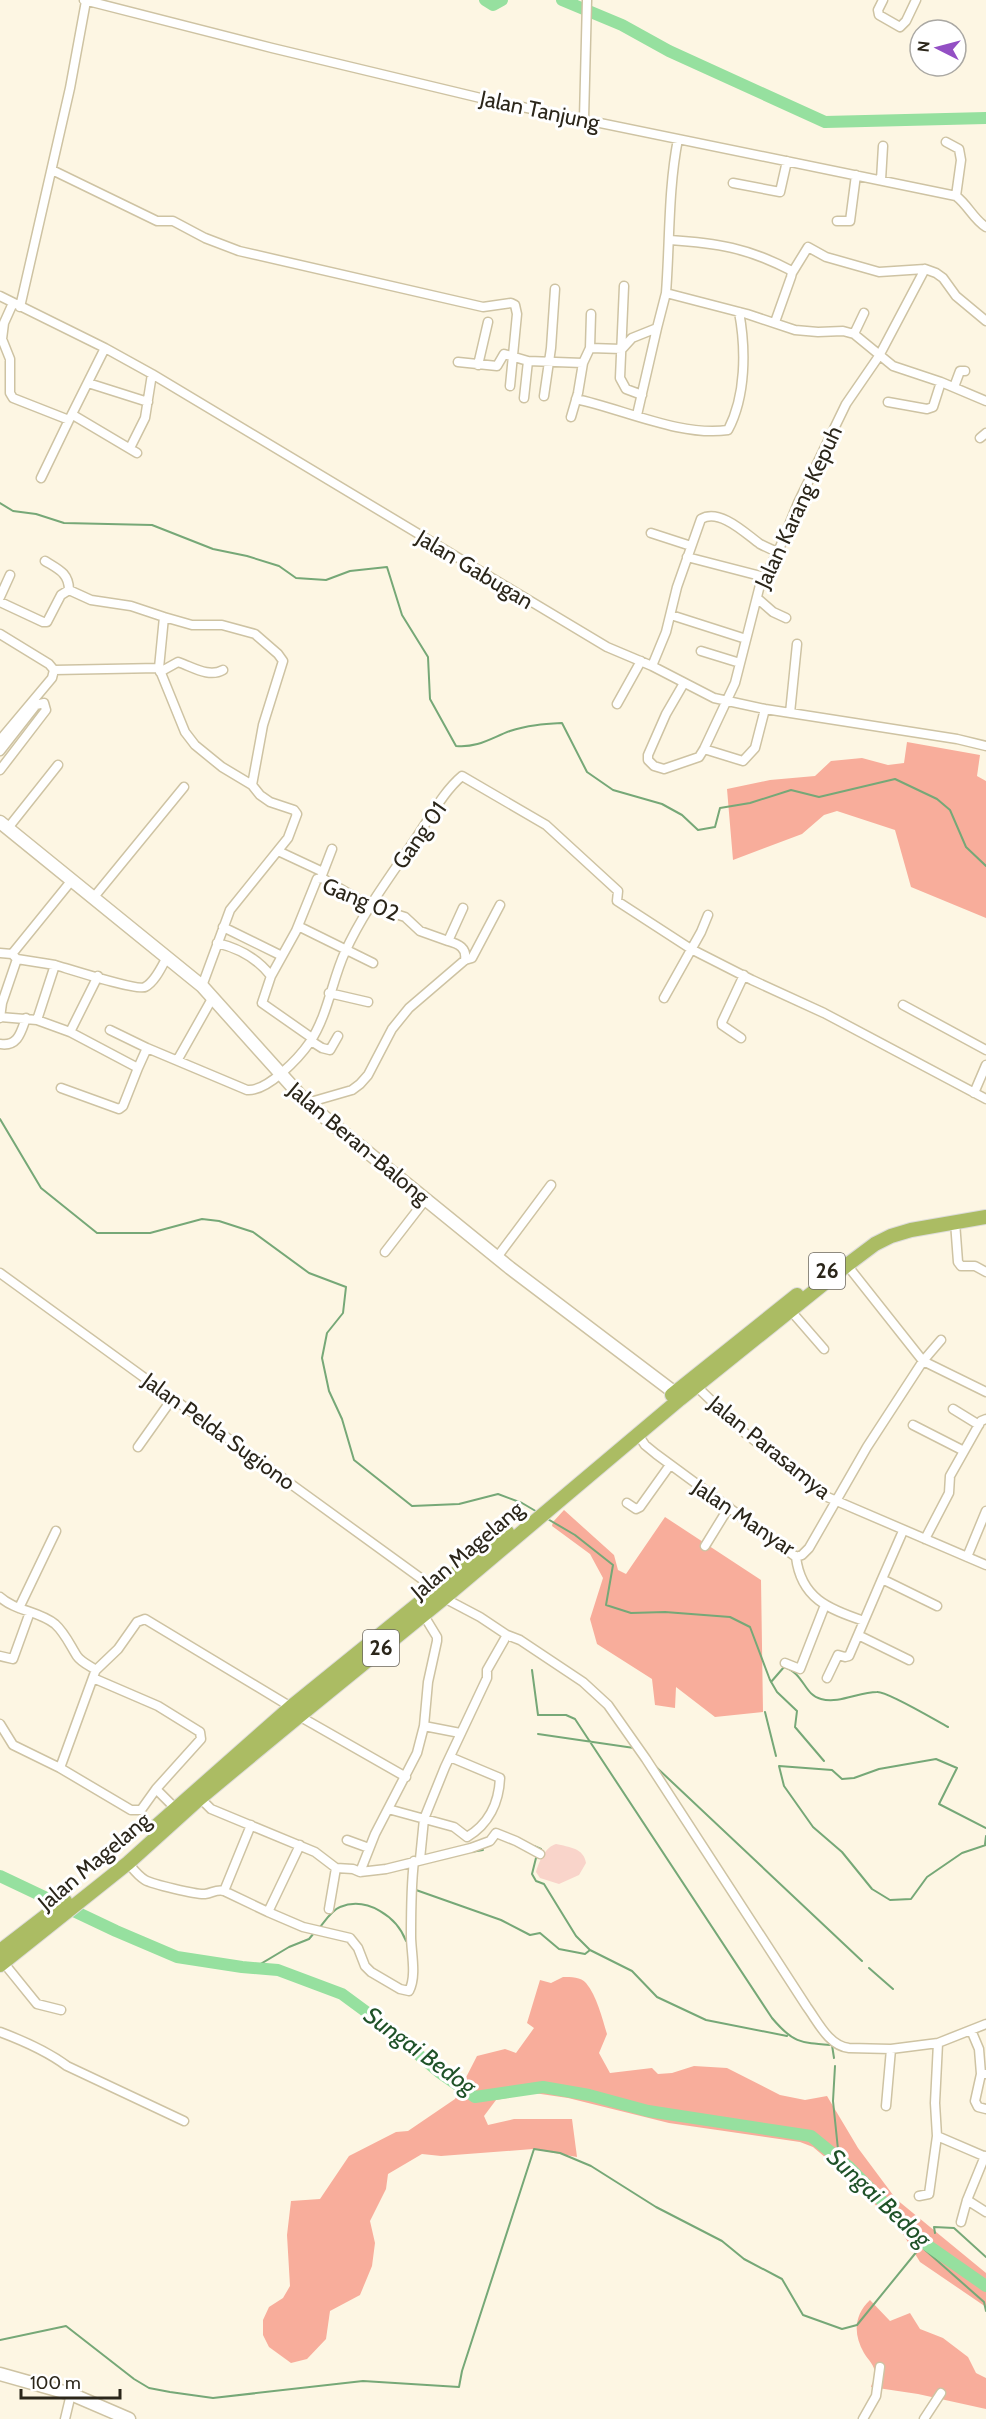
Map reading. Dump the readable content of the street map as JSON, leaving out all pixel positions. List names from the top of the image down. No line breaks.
{"streets":{"highway":["26","Jalan Magelang"],"main road":["Jalan Beran-Balong"],"street":["Jalan Tanjung","Jalan Karang Kepuh","Jalan Gabugan","Gang 01","Gang 02","Jalan Pelda Sugiono","Jalan Parasamya","Jalan Manyar"]},"crossings":[["Jalan Karang Kepuh","Jalan Gabugan"],["Gang 01","Gang 02"],["Gang 01","Jalan Beran-Balong"],["Jalan Beran-Balong","Jalan Magelang"],["Jalan Pelda Sugiono","Jalan Magelang"],["Jalan Parasamya","Jalan Manyar"],["Jalan Parasamya","Jalan Magelang"],["Jalan Manyar","Jalan Magelang"]],"water":["Sungai Bedog"],"scale_bar":"100 m","north":"left"}
